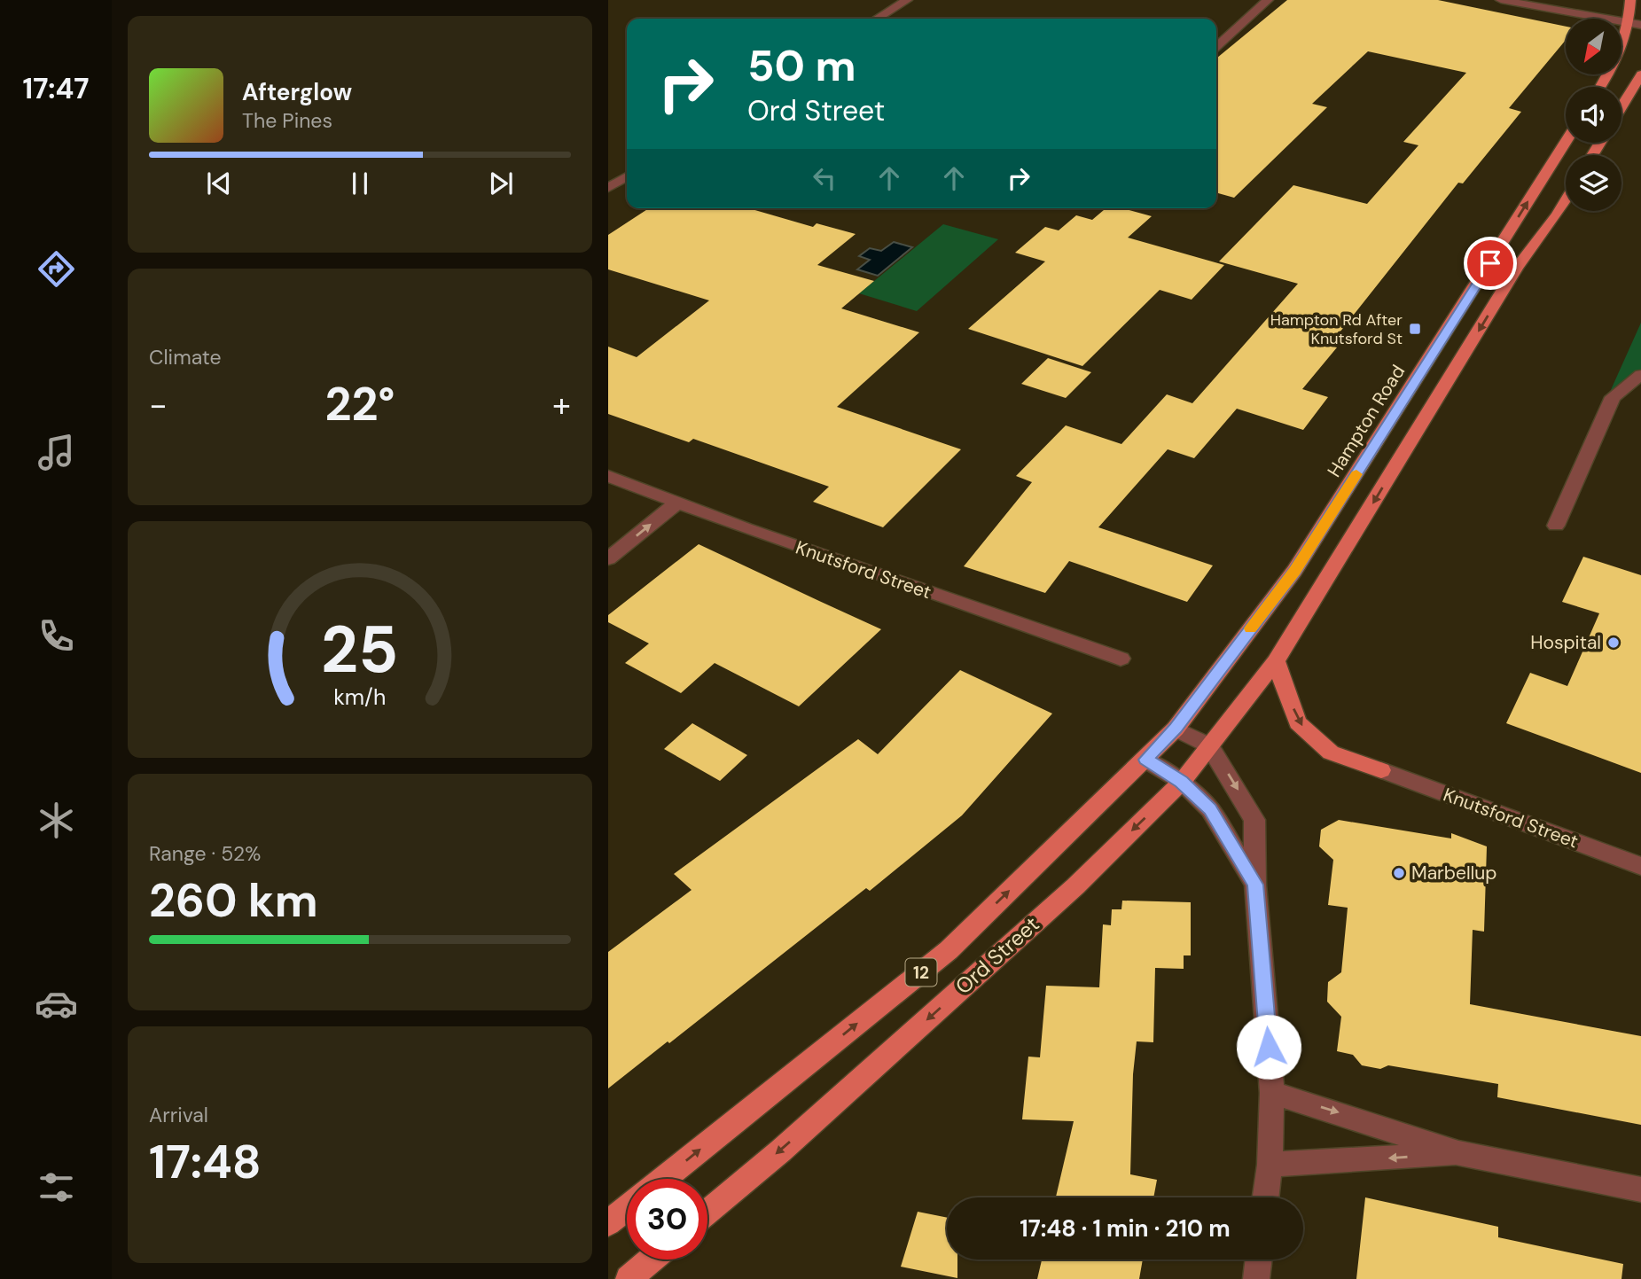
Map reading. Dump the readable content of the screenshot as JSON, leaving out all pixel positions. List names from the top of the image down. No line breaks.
{"streets":{"main road":["Hampton Road","Ord Street","12"],"street":["Knutsford Street"]},"crossings":[["Hampton Road","Ord Street"],["Ord Street","12"]],"places":{"transit":["Hampton Rd After Knutsford St"],"other":["Hospital","Marbellup"]},"north":"bottom left","page":{"tabs":"17:47","turn":["50 m","Ord Street"],"song":["Afterglow","The Pines"],"tile":["Climate",["Range · 52%","260 km"],["Arrival","17:48"]],"heat":["−","22°","+"],"limit":"30","trip":"17:48 · 1 min · 210 m","gauge":["25","km/h"]}}
